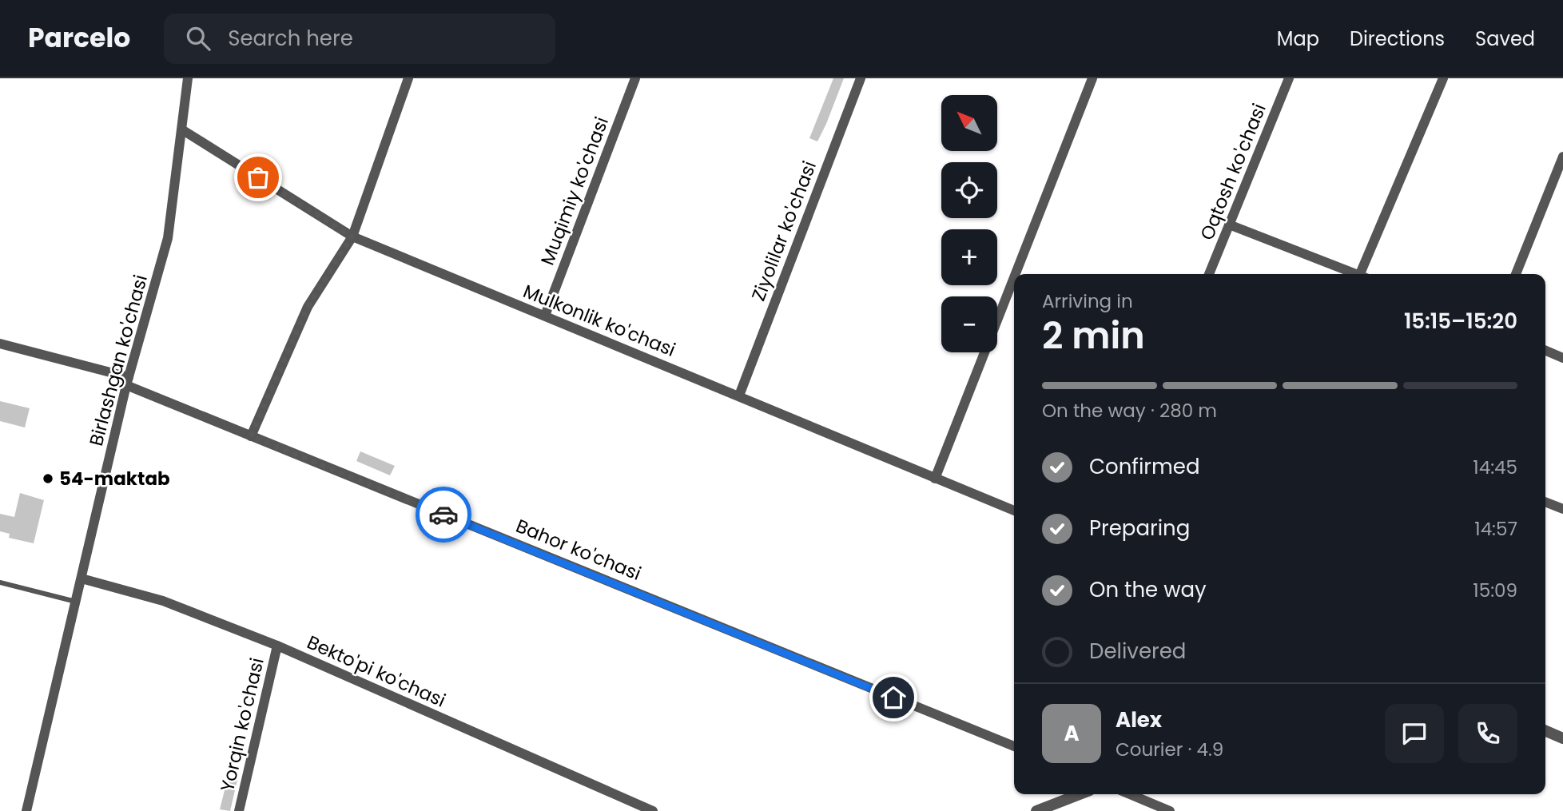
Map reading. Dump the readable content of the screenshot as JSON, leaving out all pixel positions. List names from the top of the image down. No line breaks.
{"streets":{"street":["Oqtosh ko'chasi","Muqimiy ko'chasi","Ziyolilar ko'chasi","Mulkonlik ko'chasi","Birlashgan ko'chasi","Bahor ko'chasi","Bekto'pi ko'chasi","Yorqin ko'chasi"]},"crossings":[["Muqimiy ko'chasi","Mulkonlik ko'chasi"],["Ziyolilar ko'chasi","Mulkonlik ko'chasi"],["Mulkonlik ko'chasi","Birlashgan ko'chasi"],["Birlashgan ko'chasi","Bahor ko'chasi"],["Birlashgan ko'chasi","Bekto'pi ko'chasi"],["Bekto'pi ko'chasi","Yorqin ko'chasi"]],"places":["54-maktab"],"north":"top left","page":{"header":"Parcelo","search":"Search here","nav":["Map","Directions","Saved"],"map_buttons":["+","−"],"heading":["2 min","Arriving in","15:15–15:20"],"panel":["Alex","Courier · 4.9"],"bar":"On the way · 280 m","list":[["Confirmed","14:45"],["Preparing","14:57"],["On the way","15:09"],"Delivered"],"round":"A"}}
